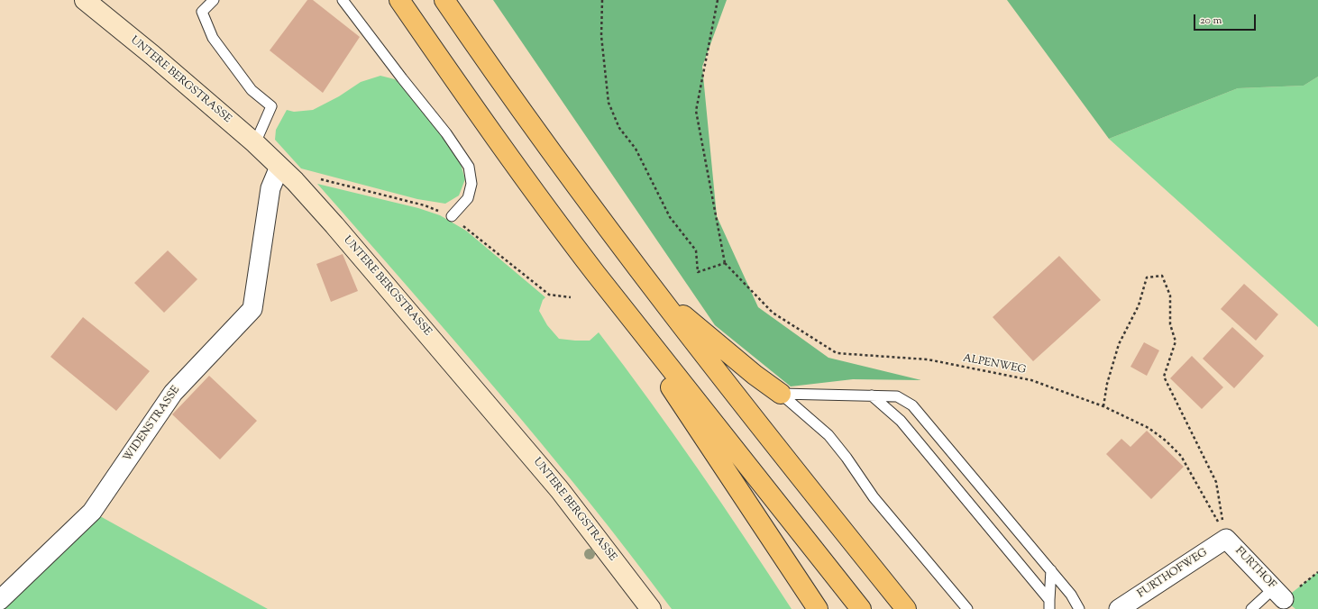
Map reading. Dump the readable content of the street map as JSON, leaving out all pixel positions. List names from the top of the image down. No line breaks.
{"streets":{"main road":["UNTERE BERGSTRASSE"],"street":["WIDENSTRASSE","FURTHOF","FURTHOFWEG"],"path":["ALPENWEG"]},"crossings":[["UNTERE BERGSTRASSE","WIDENSTRASSE"],["ALPENWEG","FURTHOF"],["ALPENWEG","FURTHOFWEG"],["FURTHOF","FURTHOFWEG"]],"scale_bar":"20 m"}
